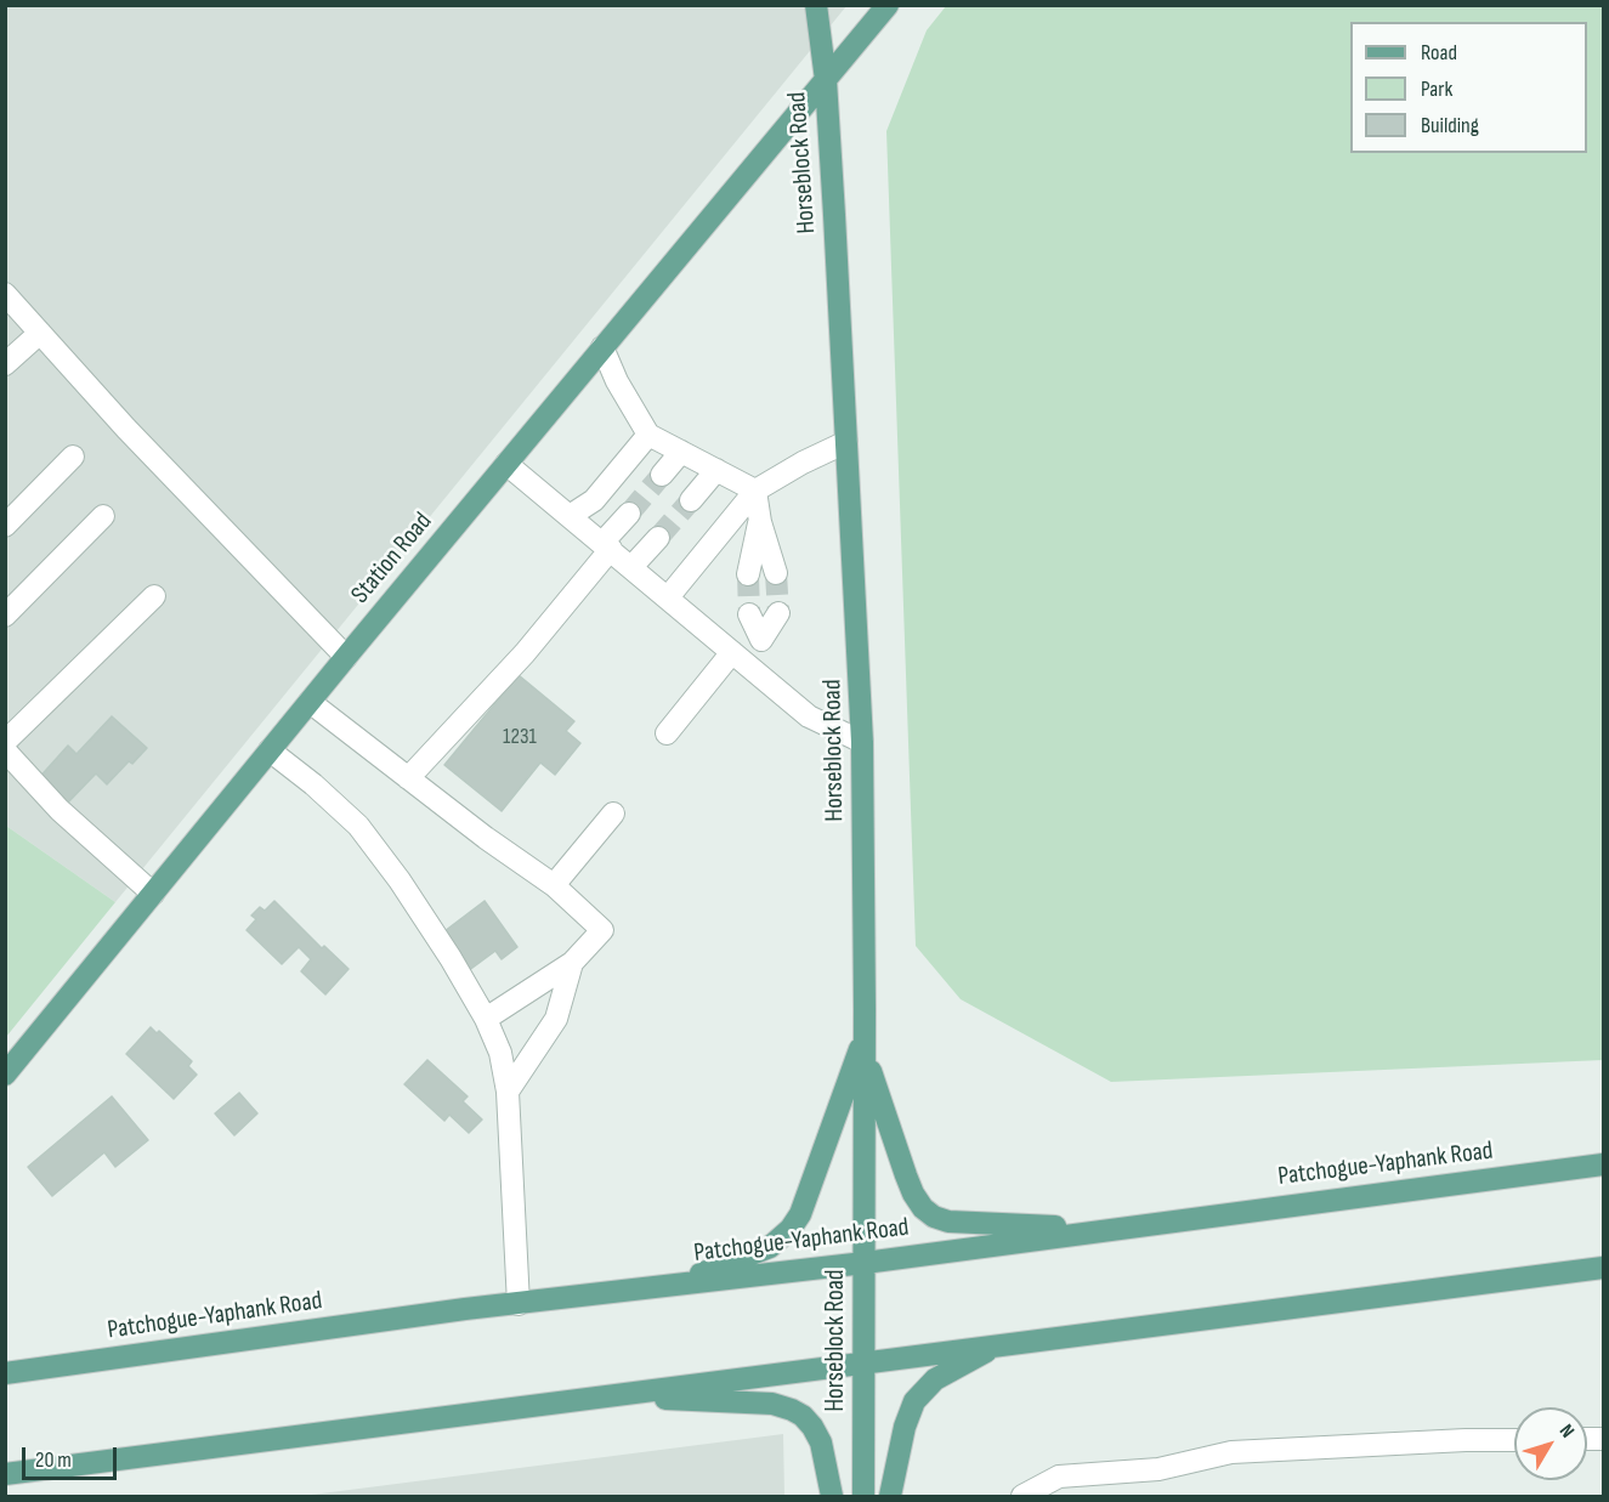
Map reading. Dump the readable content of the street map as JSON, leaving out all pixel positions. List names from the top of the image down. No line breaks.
{"streets":{"main road":["Horseblock Road","Station Road","Patchogue-Yaphank Road"]},"crossings":[["Horseblock Road","Station Road"],["Horseblock Road","Patchogue-Yaphank Road"]],"house_numbers":["1231"],"legend":["Road","Park","Building"],"scale_bar":"20 m","north":"top right"}
